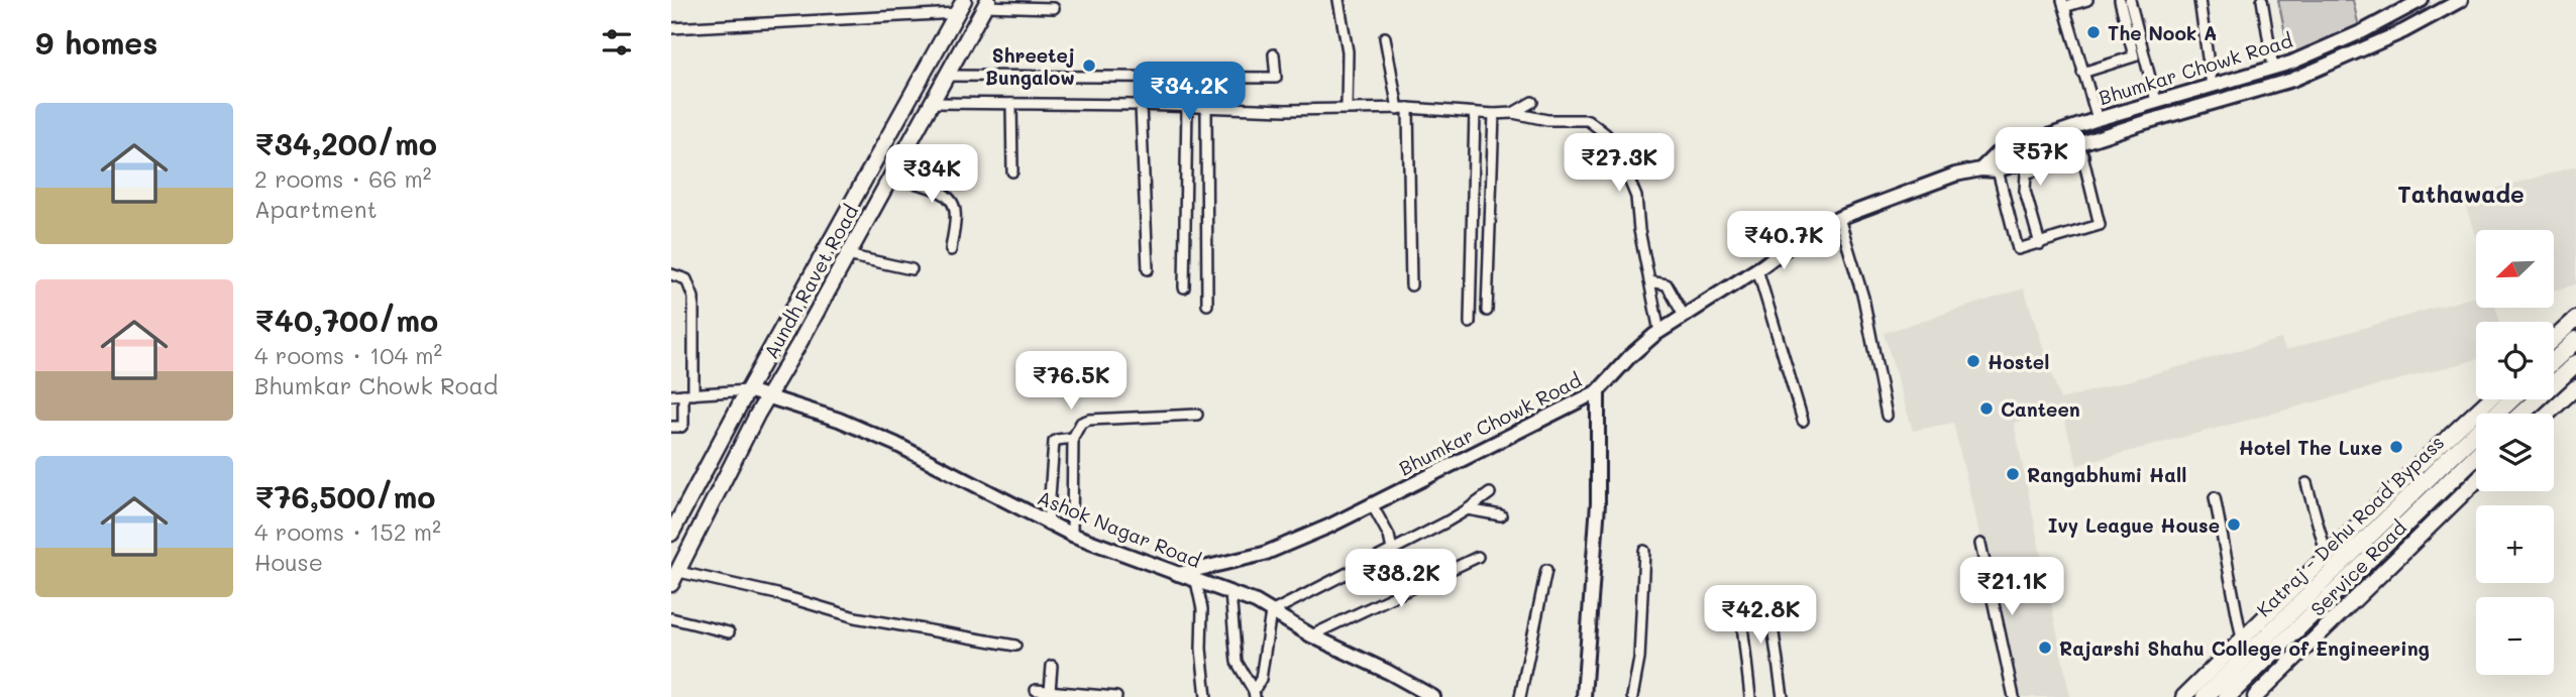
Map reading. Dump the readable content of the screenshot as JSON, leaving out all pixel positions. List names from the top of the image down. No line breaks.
{"streets":{"highway":["Katraj - Dehu Road Bypass"],"main road":["Aundh Ravet Road","Service Road"],"street":["Bhumkar Chowk Road","Ashok Nagar Road"]},"crossings":[["Bhumkar Chowk Road","Ashok Nagar Road"],["Aundh Ravet Road","Ashok Nagar Road"]],"districts":["Tathawade"],"places":["The Nook A","Shreetej Bungalow","Hostel","Canteen","Hotel The Luxe","Rangabhumi Hall","Ivy League House","Rajarshi Shahu College of Engineering"],"north":"bottom left","page":{"heading":"9 homes","price":["₹34.2K","₹57K","₹27.3K","₹34K","₹40.7K","₹76.5K","₹38.2K","₹21.1K","₹42.8K"],"list":[{"name":"₹34,200/mo","note":"2 rooms · 66 m² · Apartment"},{"name":"₹40,700/mo","note":"4 rooms · 104 m² · Bhumkar Chowk Road"},{"name":"₹76,500/mo","note":"4 rooms · 152 m² · House"}],"map_buttons":["+","−"]}}
